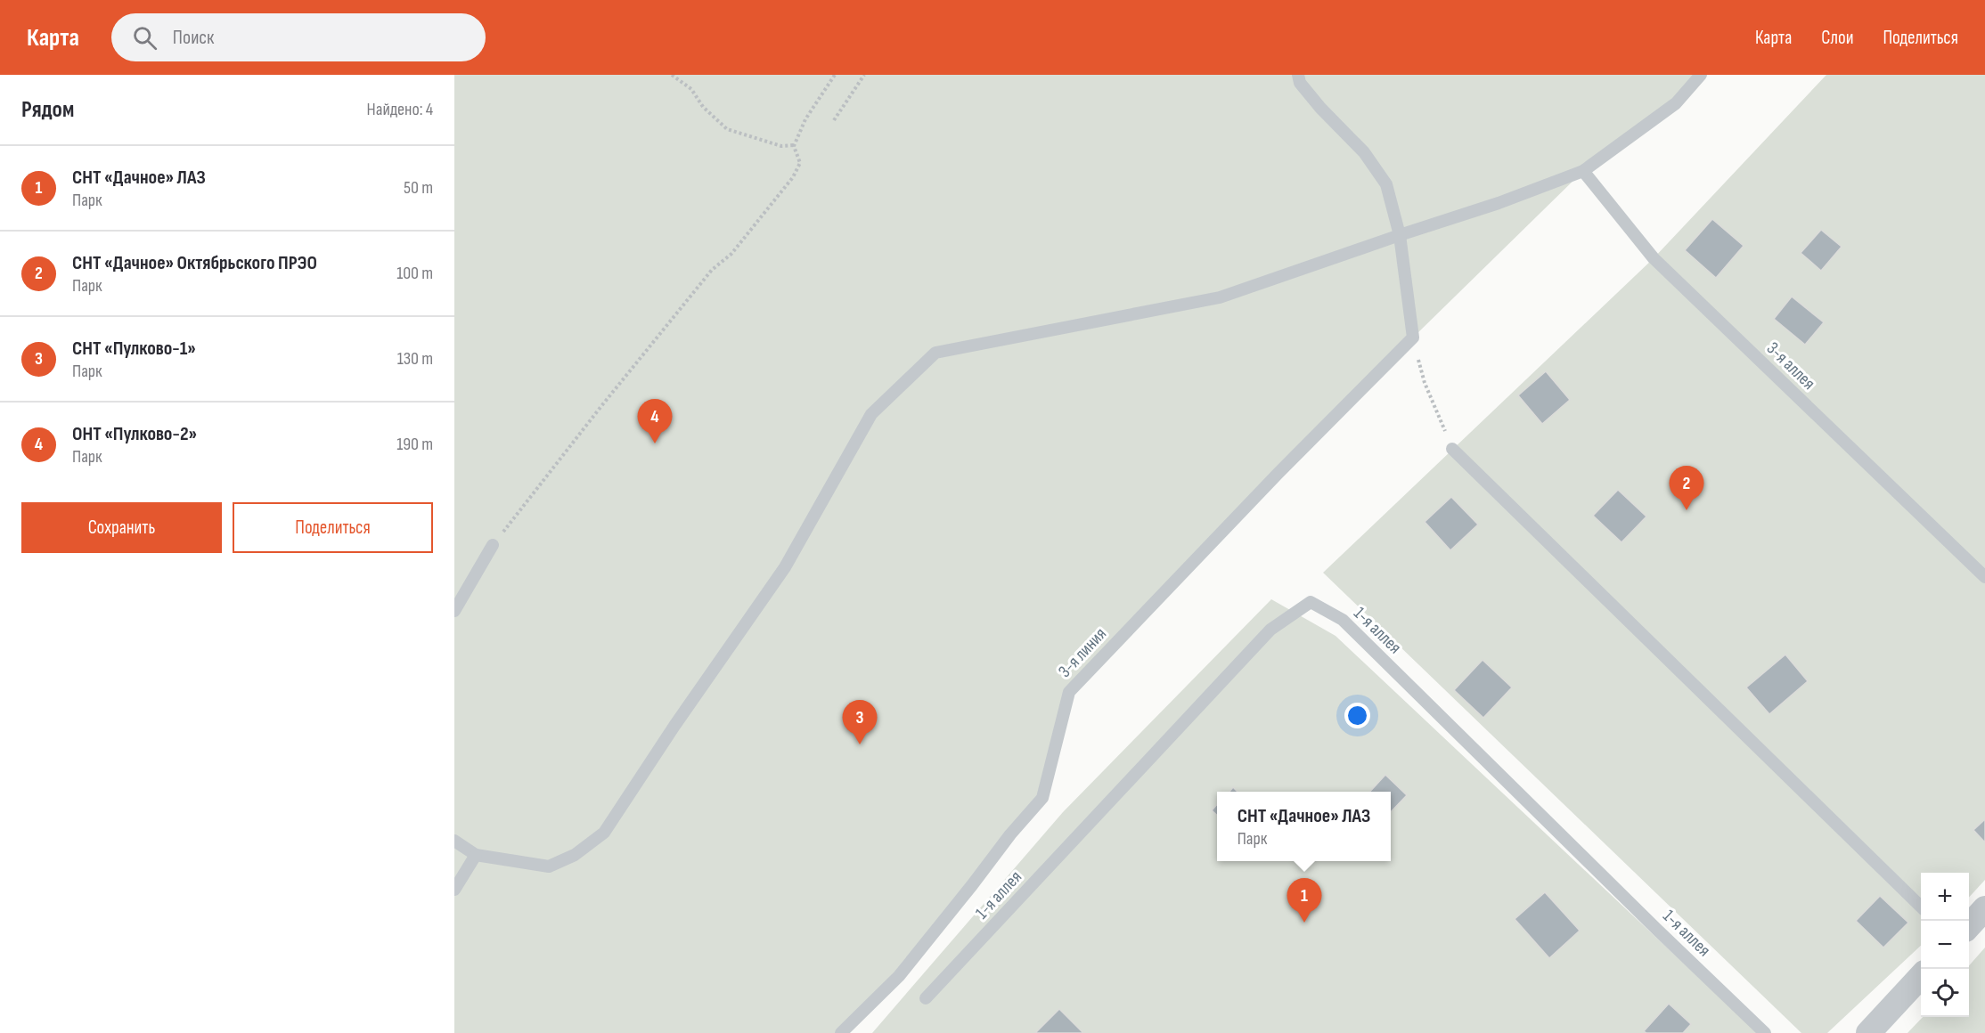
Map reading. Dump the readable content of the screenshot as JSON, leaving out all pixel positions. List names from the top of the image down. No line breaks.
{"streets":{"lane":["3-я аллея","1-я аллея","3-я линия"]},"page":{"header":"Карта","search":"Поиск","nav":["Карта","Слои","Поделиться"],"heading":["Рядом","Найдено: 4"],"list":[{"mark":"1","name":"СНТ «Дачное» ЛАЗ","note":"Парк","value":"50 m"},{"mark":"2","name":"СНТ «Дачное» Октябрьского ПРЭО","note":"Парк","value":"100 m"},{"mark":"3","name":"СНТ «Пулково-1»","note":"Парк","value":"130 m"},{"mark":"4","name":"ОНТ «Пулково-2»","note":"Парк","value":"190 m"}],"pins":["4","2","3","1"],"buttons":["Сохранить","Поделиться"],"popup":["СНТ «Дачное» ЛАЗ","Парк"],"map_buttons":["+","−"]}}
